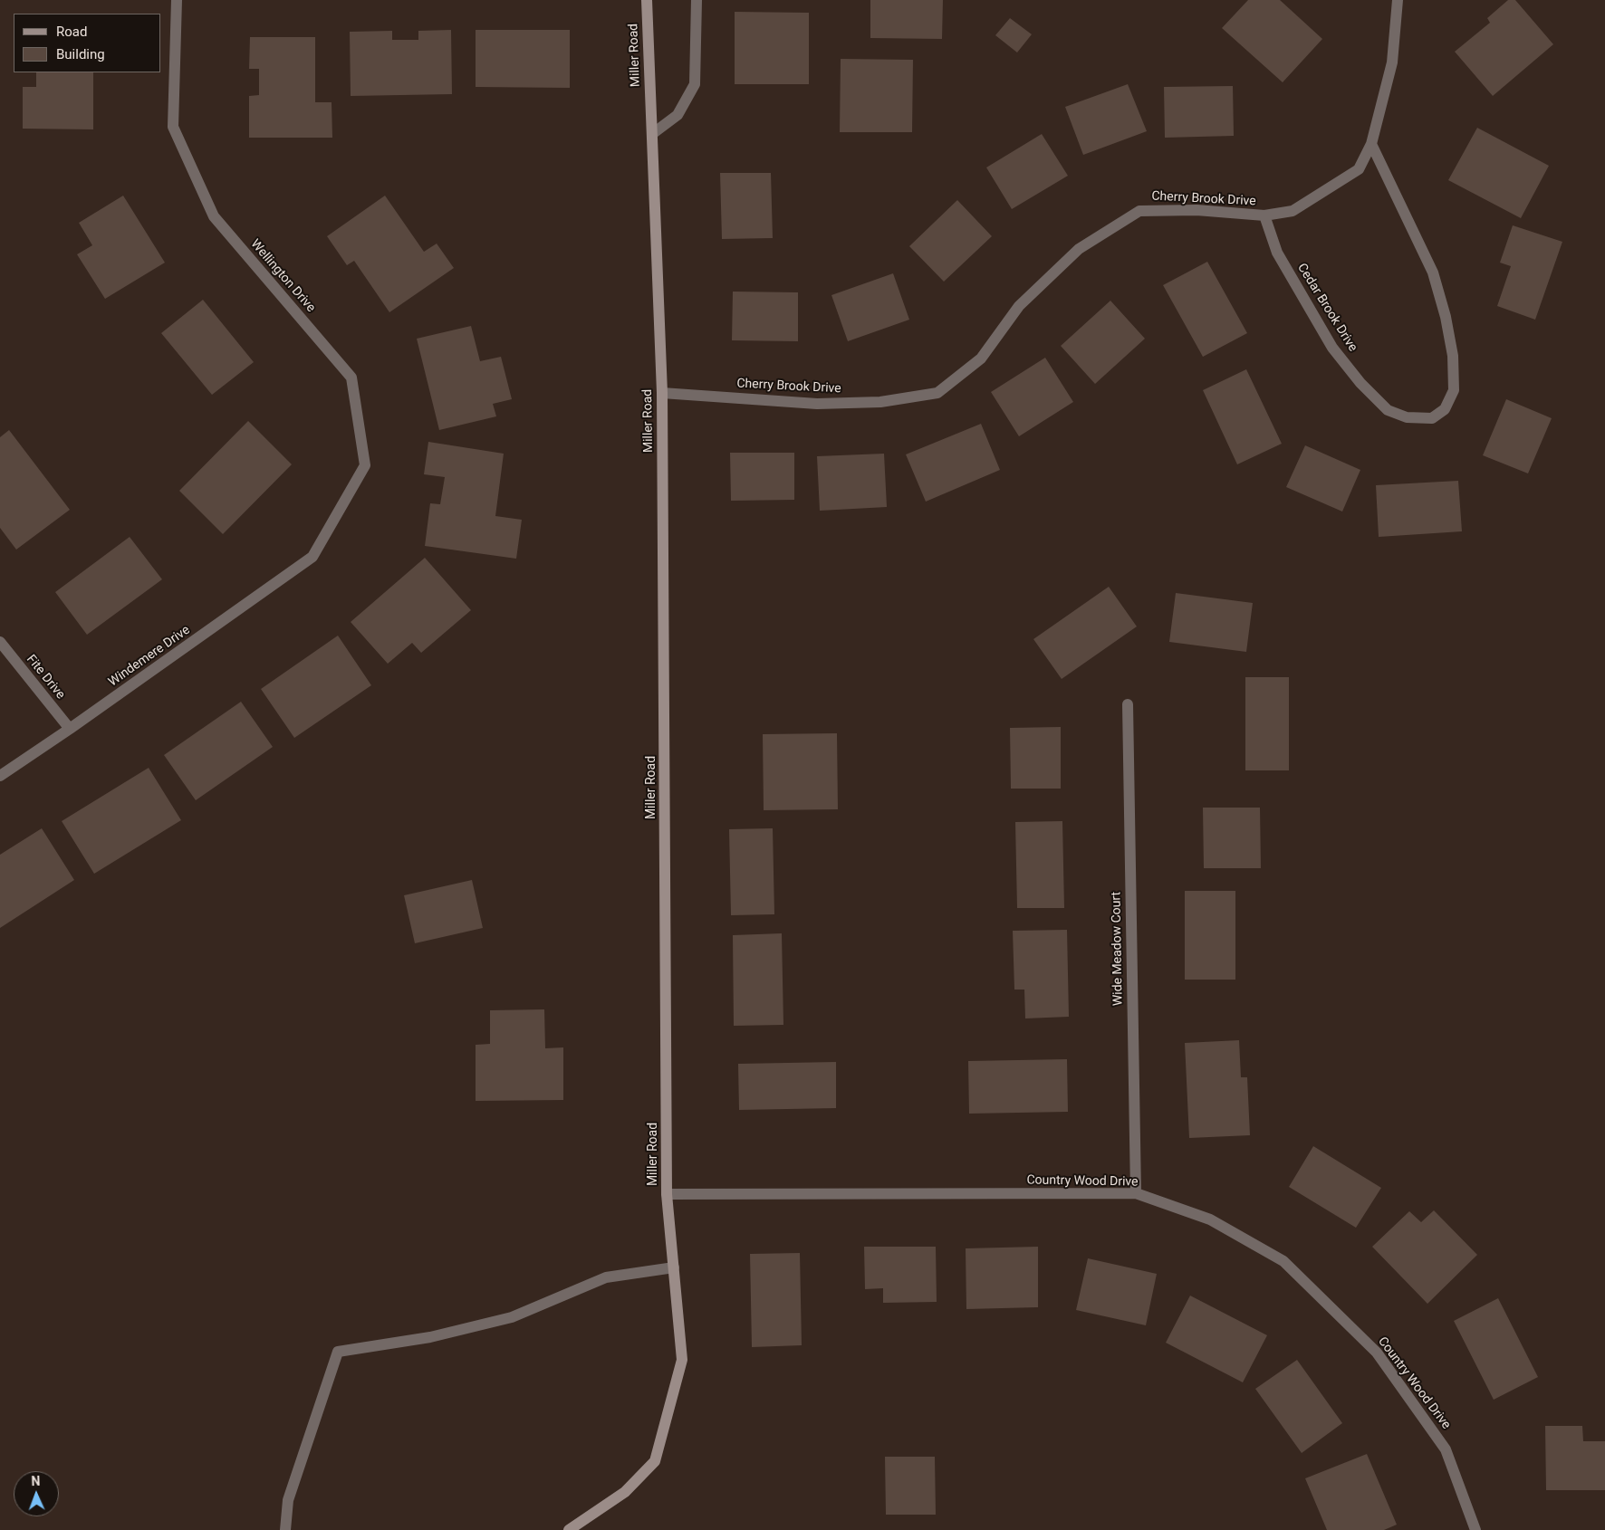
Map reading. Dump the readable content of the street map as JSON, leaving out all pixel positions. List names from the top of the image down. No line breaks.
{"streets":{"street":["Miller Road","Cherry Brook Drive","Wellington Drive","Cedar Brook Drive","Windemere Drive","Fite Drive","Wide Meadow Court","Country Wood Drive"]},"crossings":[["Miller Road","Cherry Brook Drive"],["Miller Road","Country Wood Drive"],["Cherry Brook Drive","Cedar Brook Drive"],["Wellington Drive","Windemere Drive"],["Windemere Drive","Fite Drive"],["Wide Meadow Court","Country Wood Drive"]],"legend":["Road","Building"],"north":"top"}
